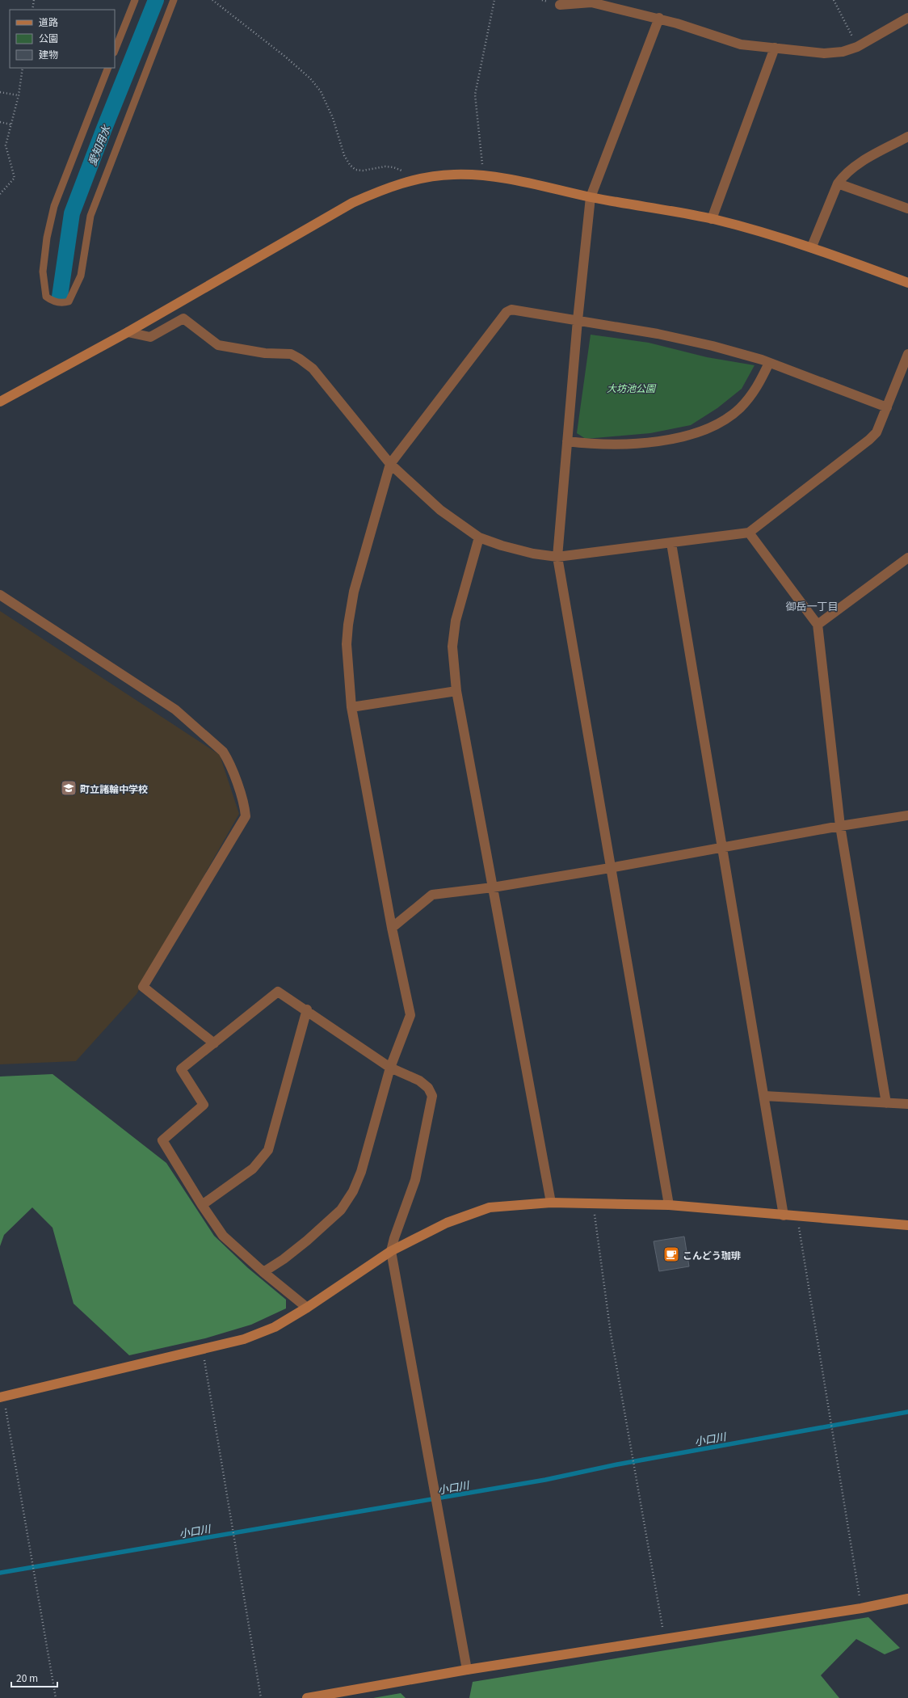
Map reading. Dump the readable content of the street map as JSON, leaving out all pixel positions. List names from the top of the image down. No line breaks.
{"districts":["御岳一丁目"],"water":["愛知用水","小口川"],"parks":["大坊池公園"],"places":{"school or university":["町立諸輪中学校"],"cafe":["こんどう珈琲"]},"legend":["道路","公園","建物"],"scale_bar":"20 m"}
